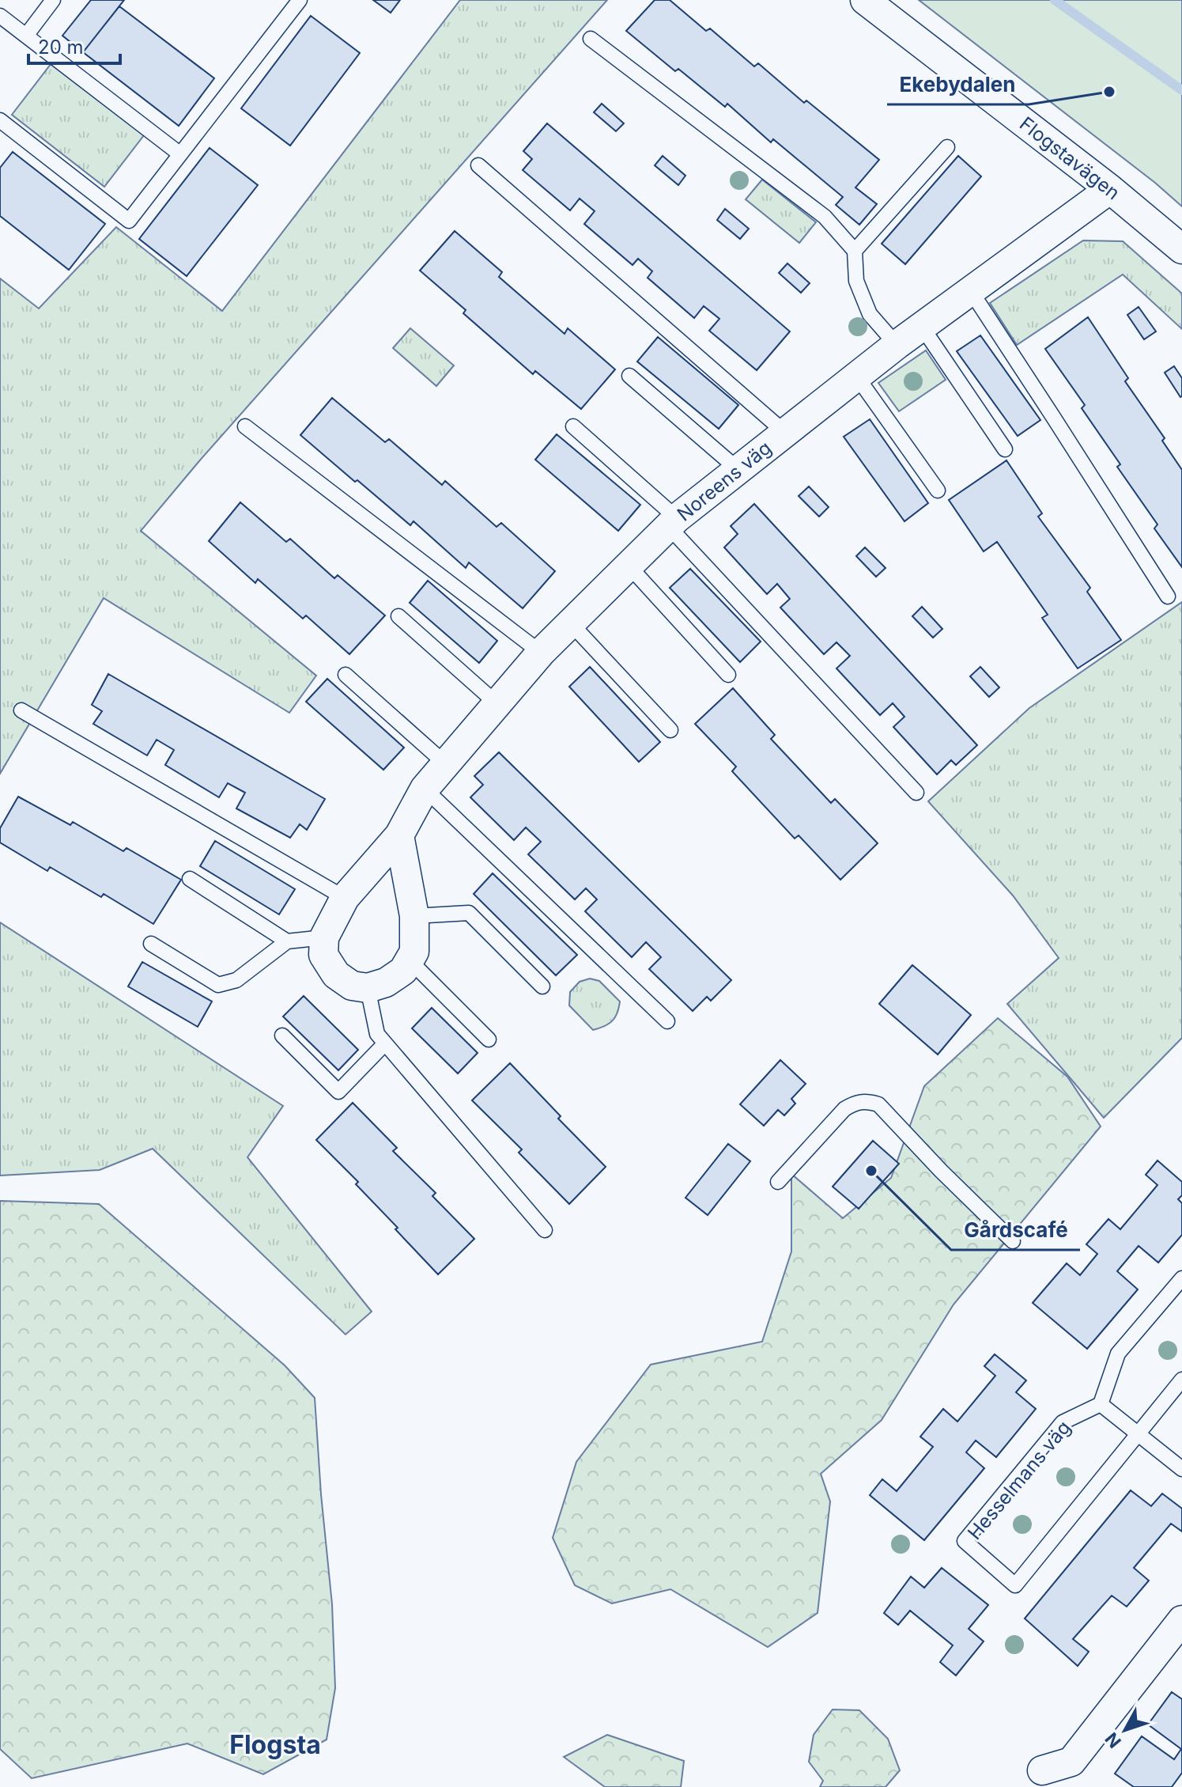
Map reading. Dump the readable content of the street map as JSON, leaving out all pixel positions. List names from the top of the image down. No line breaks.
{"streets":{"street":["Flogstavägen","Noreens väg"],"lane":["Hesselmans väg"]},"crossings":[["Flogstavägen","Noreens väg"]],"districts":["Flogsta"],"places":["Ekebydalen","Gårdscafé"],"scale_bar":"20 m","north":"bottom left"}
